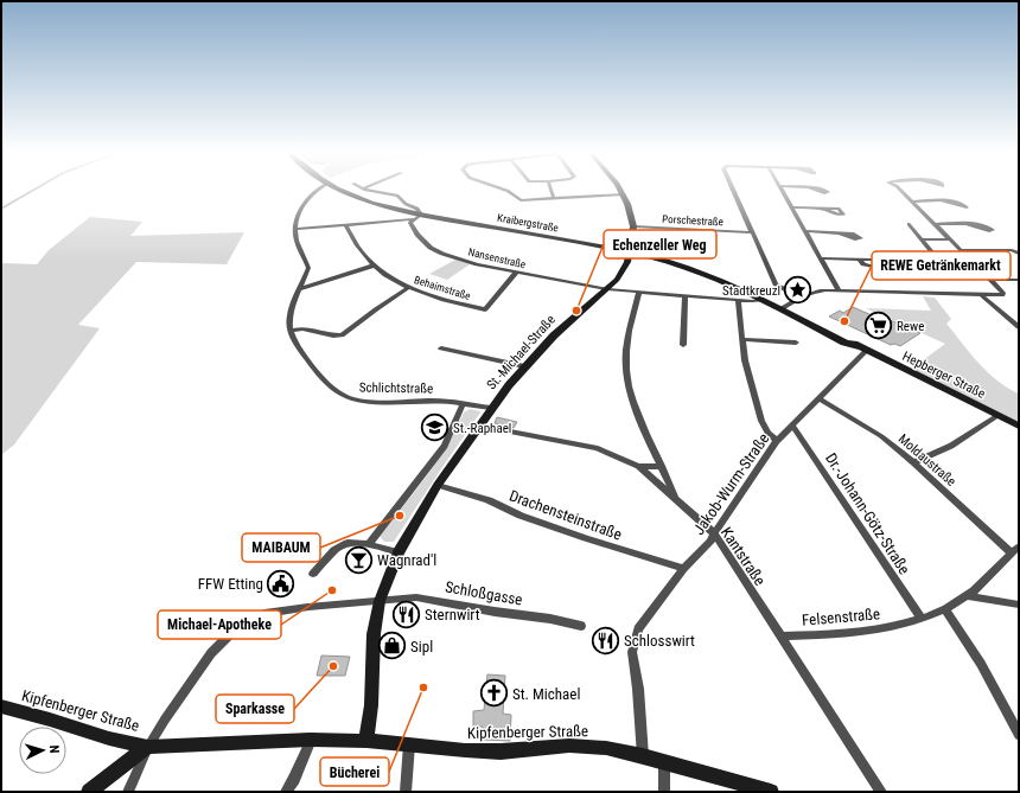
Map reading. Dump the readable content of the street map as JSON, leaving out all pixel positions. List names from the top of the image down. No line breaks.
{"streets":{"street":["Porschestraße","Kraibergstraße","Nansenstraße","Behaimstraße","St.-Michael-Straße","Hepberger Straße","Schlichtstraße","Moldaustraße","Jakob-Wurm-Straße","Dr.-Johann-Götz-Straße","Drachensteinstraße","Kantstraße","Schloßgasse","Felsenstraße","Kipfenberger Straße"]},"crossings":[["Porschestraße","St.-Michael-Straße"],["Kraibergstraße","St.-Michael-Straße"],["Kraibergstraße","Hepberger Straße"],["Nansenstraße","Behaimstraße"],["Nansenstraße","St.-Michael-Straße"],["Nansenstraße","Hepberger Straße"],["St.-Michael-Straße","Hepberger Straße"],["St.-Michael-Straße","Schlichtstraße"],["St.-Michael-Straße","Drachensteinstraße"],["St.-Michael-Straße","Kantstraße"],["St.-Michael-Straße","Schloßgasse"],["St.-Michael-Straße","Kipfenberger Straße"],["Hepberger Straße","Jakob-Wurm-Straße"],["Moldaustraße","Jakob-Wurm-Straße"],["Moldaustraße","Felsenstraße"],["Jakob-Wurm-Straße","Dr.-Johann-Götz-Straße"],["Jakob-Wurm-Straße","Drachensteinstraße"],["Jakob-Wurm-Straße","Kantstraße"],["Jakob-Wurm-Straße","Kipfenberger Straße"],["Dr.-Johann-Götz-Straße","Felsenstraße"],["Kantstraße","Felsenstraße"],["Schloßgasse","Kipfenberger Straße"]],"places":{"place":["Stadtkreuzl"],"other":["Echenzeller Weg","REWE Getränkemarkt","MAIBAUM","Michael-Apotheke","Sparkasse","Bücherei"],"supermarket":["Rewe"],"school or university":["St.-Raphael"],"bar":["Wagnrad'l"],"public building":["FFW Etting"],"restaurant":["Sternwirt","Schlosswirt"],"shop":["Sipl"],"church":["St. Michael"]},"north":"right"}
